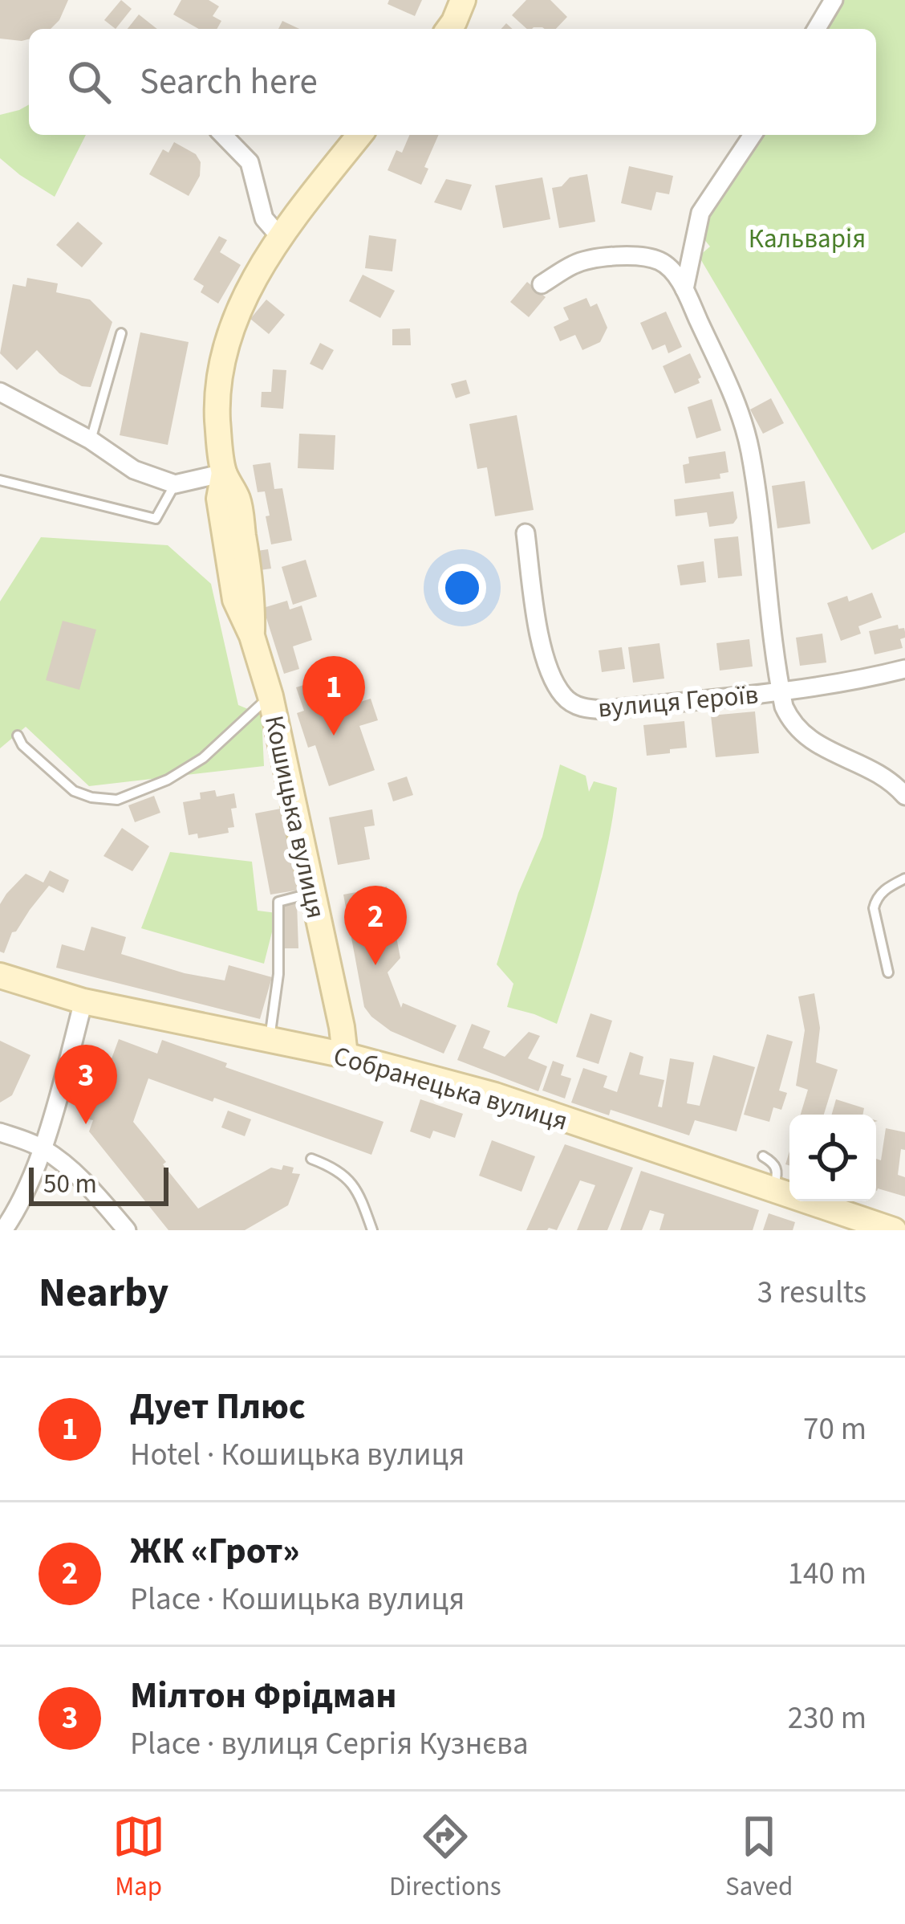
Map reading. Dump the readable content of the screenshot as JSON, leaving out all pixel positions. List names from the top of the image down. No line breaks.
{"streets":{"street":["вулиця Героїв","Кошицька вулиця","Собранецька вулиця"]},"crossings":[["Кошицька вулиця","Собранецька вулиця"]],"parks":["Кальварія"],"scale_bar":"50 m","page":{"search":"Search here","pins":["1","2","3"],"scale":"50 m","heading":["Nearby","3 results"],"list":[{"mark":"1","name":"Дует Плюс","note":"Hotel · Кошицька вулиця","value":"70 m"},{"mark":"2","name":"ЖК «Грот»","note":"Place · Кошицька вулиця","value":"140 m"},{"mark":"3","name":"Мілтон Фрідман","note":"Place · вулиця Сергія Кузнєва","value":"230 m"}],"nav":["Map","Directions","Saved"]}}
